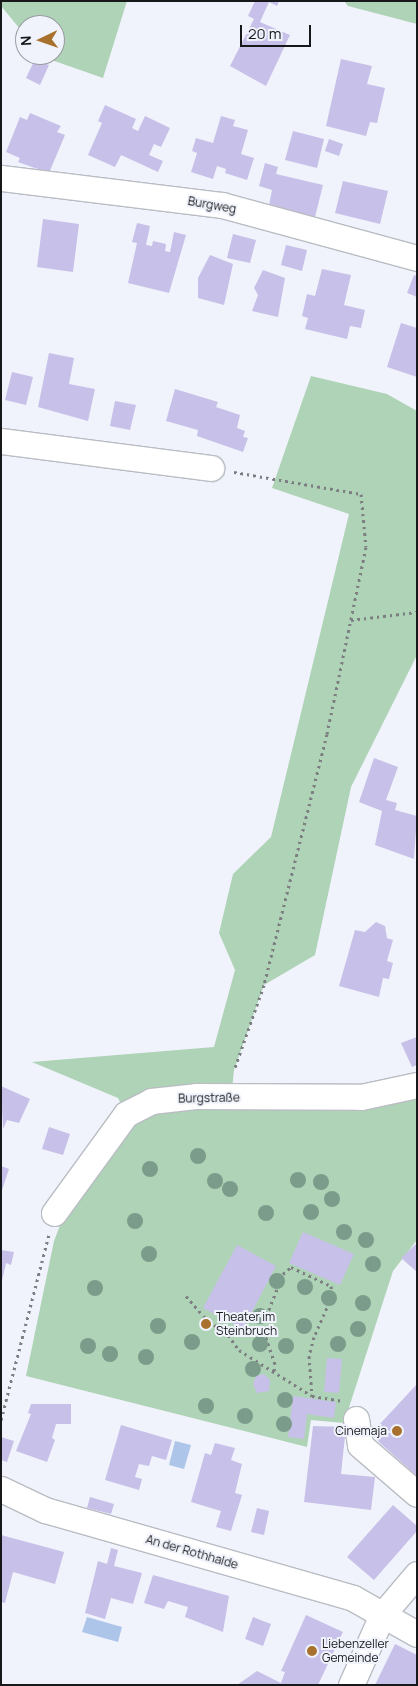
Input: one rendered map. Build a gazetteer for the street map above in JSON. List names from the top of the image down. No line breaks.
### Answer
{"streets":{"street":["Burgweg","Burgstraße","An der Rothhalde"]},"places":["Theater im Steinbruch","Cinemaja","Liebenzeller Gemeinde"],"scale_bar":"20 m","north":"left"}
